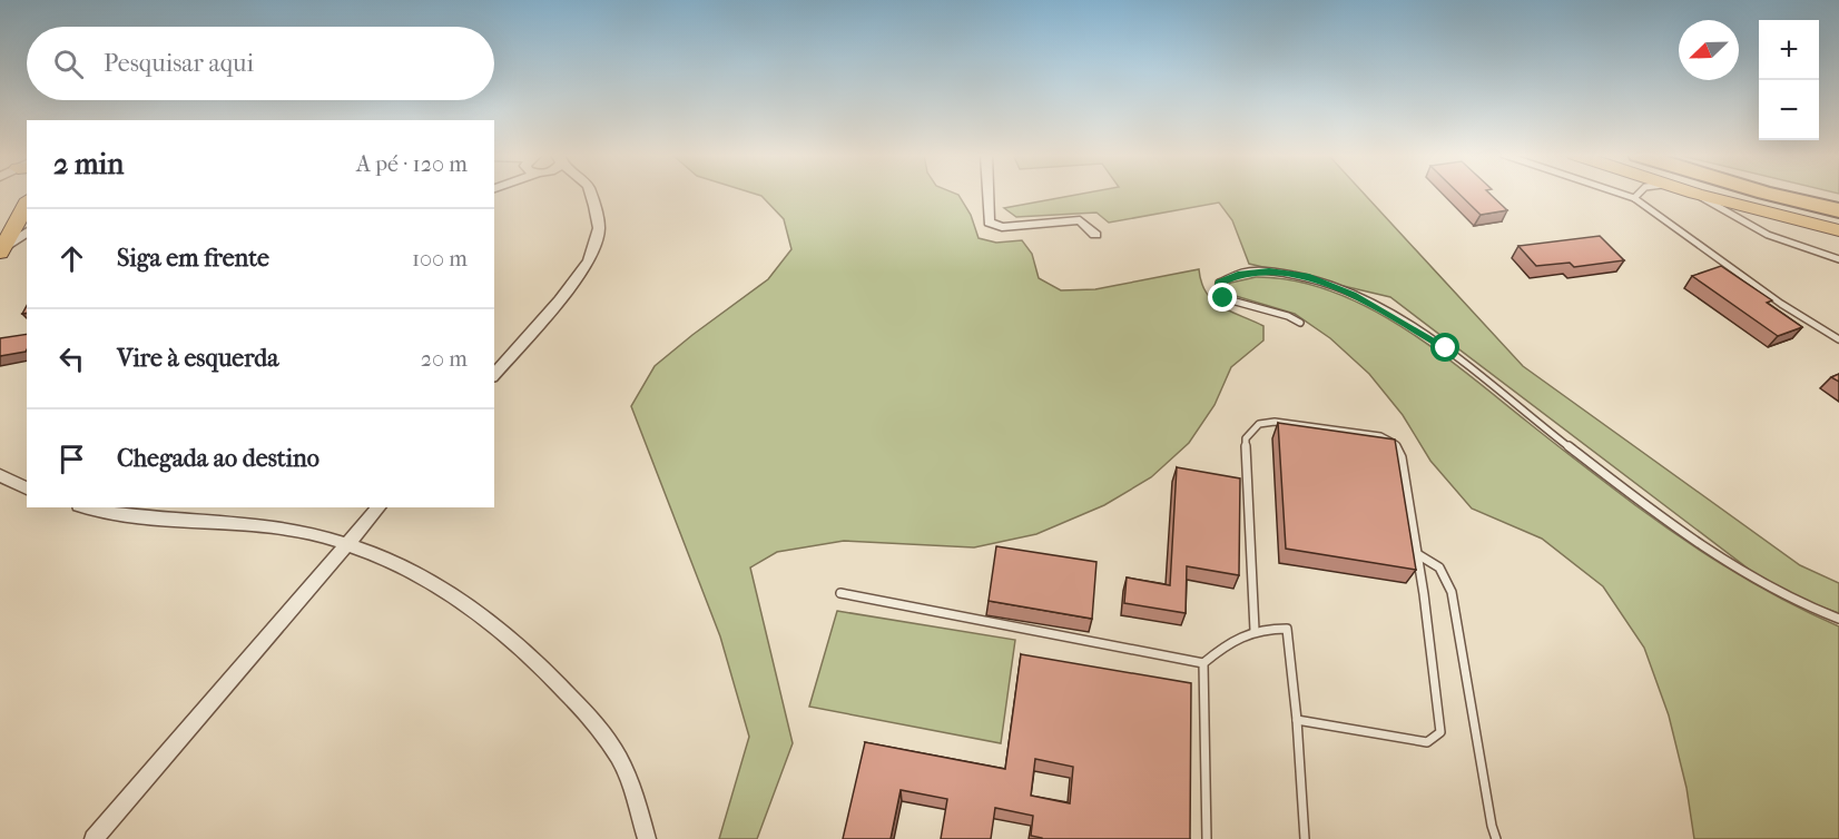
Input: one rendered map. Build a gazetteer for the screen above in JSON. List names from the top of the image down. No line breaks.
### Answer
{"north":"bottom left","page":{"map_buttons":["+","−"],"search":"Pesquisar aqui","heading":["2 min","A pé · 120 m"],"list":[["Siga em frente","100 m"],["Vire à esquerda","20 m"],"Chegada ao destino"]}}
